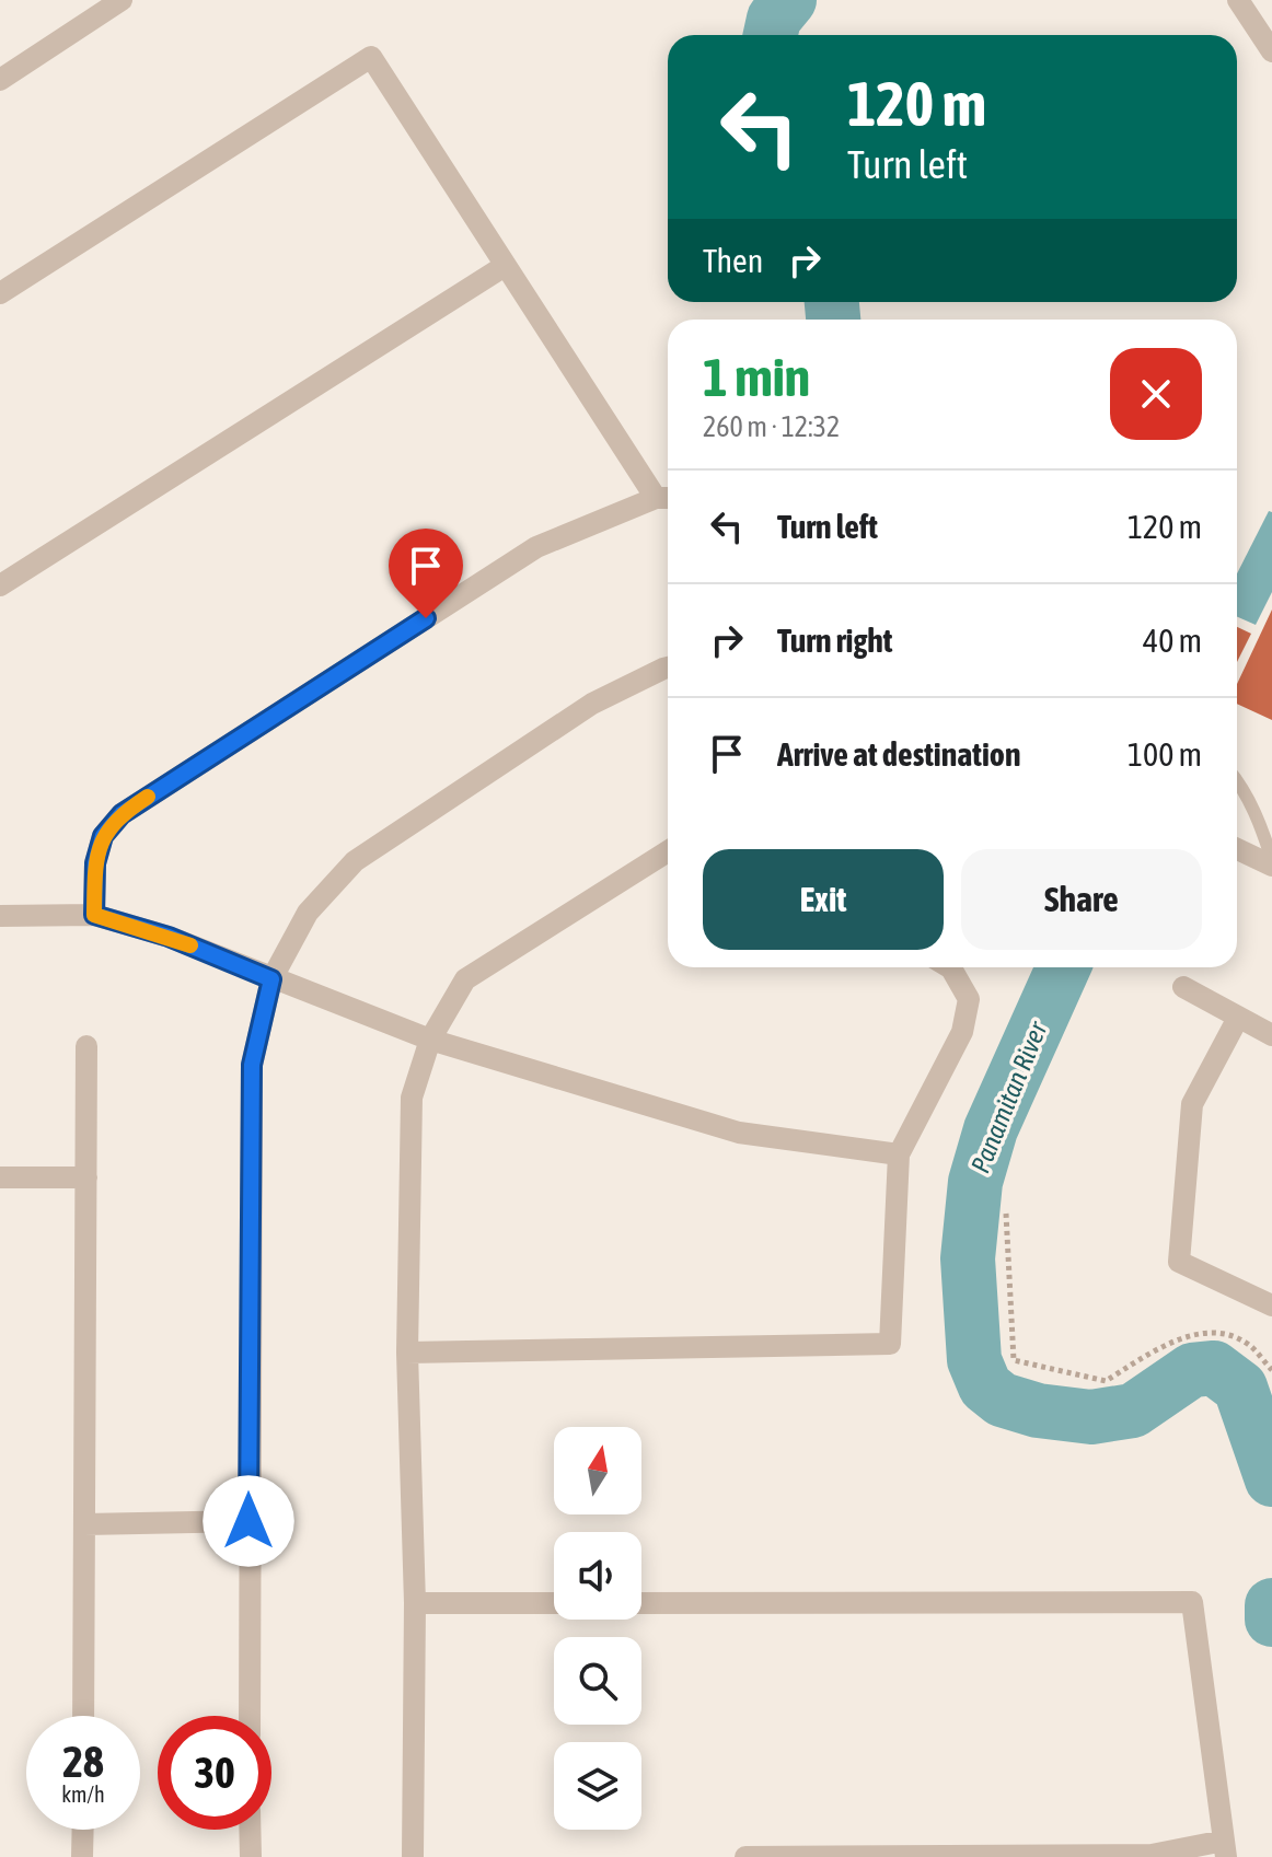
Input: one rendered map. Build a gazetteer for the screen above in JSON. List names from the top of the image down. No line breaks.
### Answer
{"water":["Panamitan River"],"north":"top","page":{"turn":["120 m","Turn left"],"then":"Then","heading":["1 min","260 m · 12:32"],"list":[{"name":"Turn left","value":"120 m"},{"name":"Turn right","value":"40 m"},{"name":"Arrive at destination","value":"100 m"}],"buttons":["Exit","Share"],"speed":"28 km/h","limit":"30"}}
